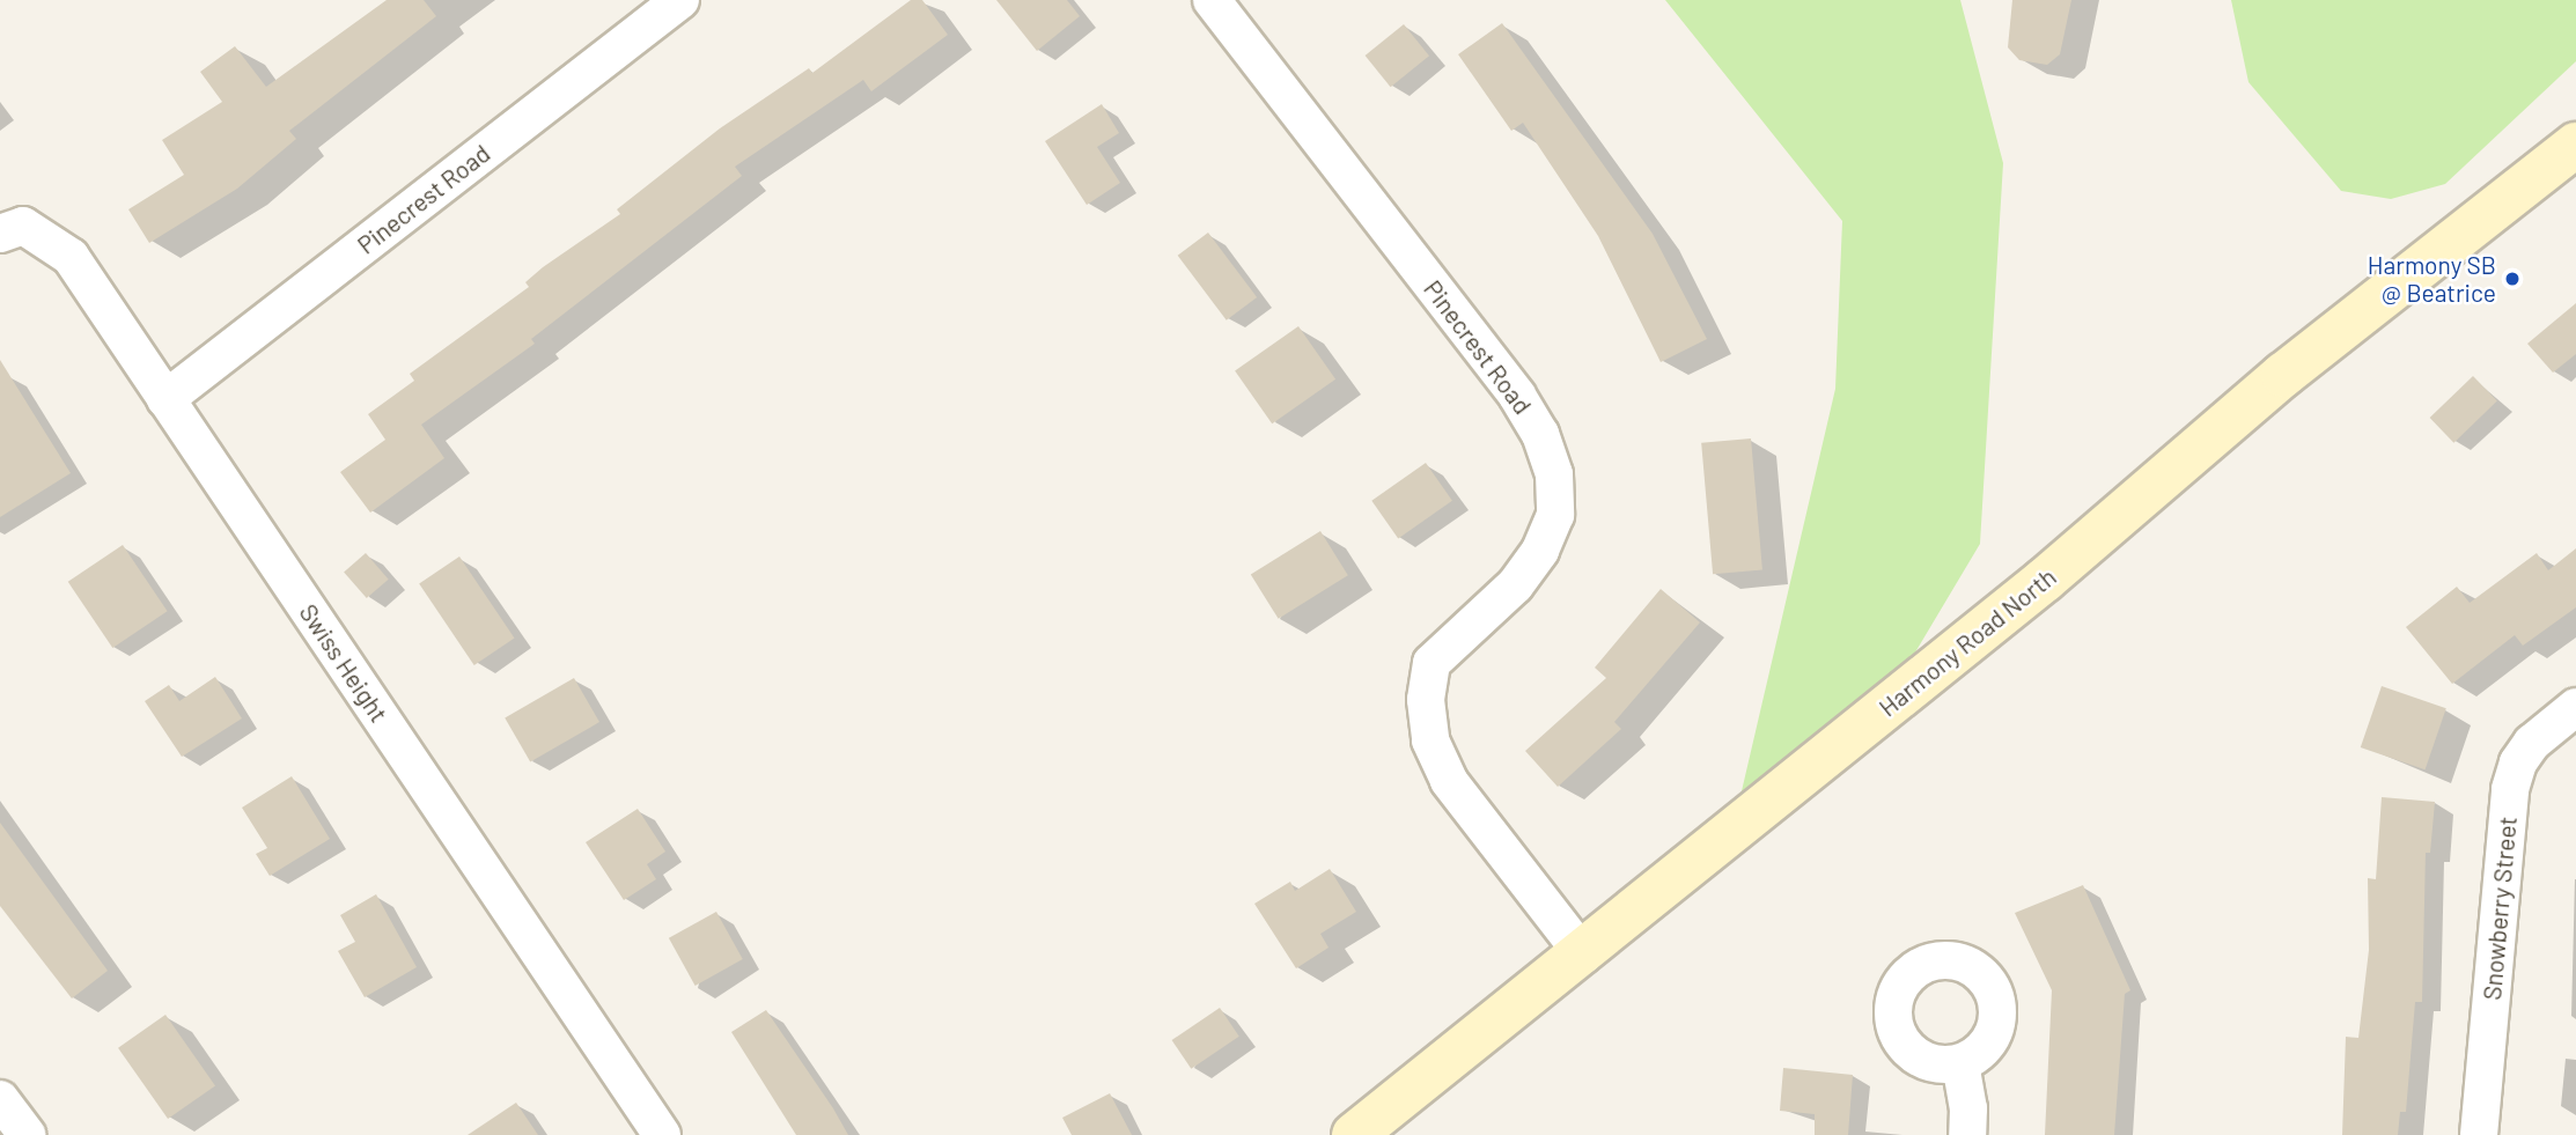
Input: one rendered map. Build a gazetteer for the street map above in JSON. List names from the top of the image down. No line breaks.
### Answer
{"streets":{"main road":["Harmony Road North"],"street":["Pinecrest Road","Swiss Height","Snowberry Street"]},"crossings":[["Pinecrest Road","Harmony Road North"],["Pinecrest Road","Swiss Height"]],"places":["Harmony SB @ Beatrice"]}
